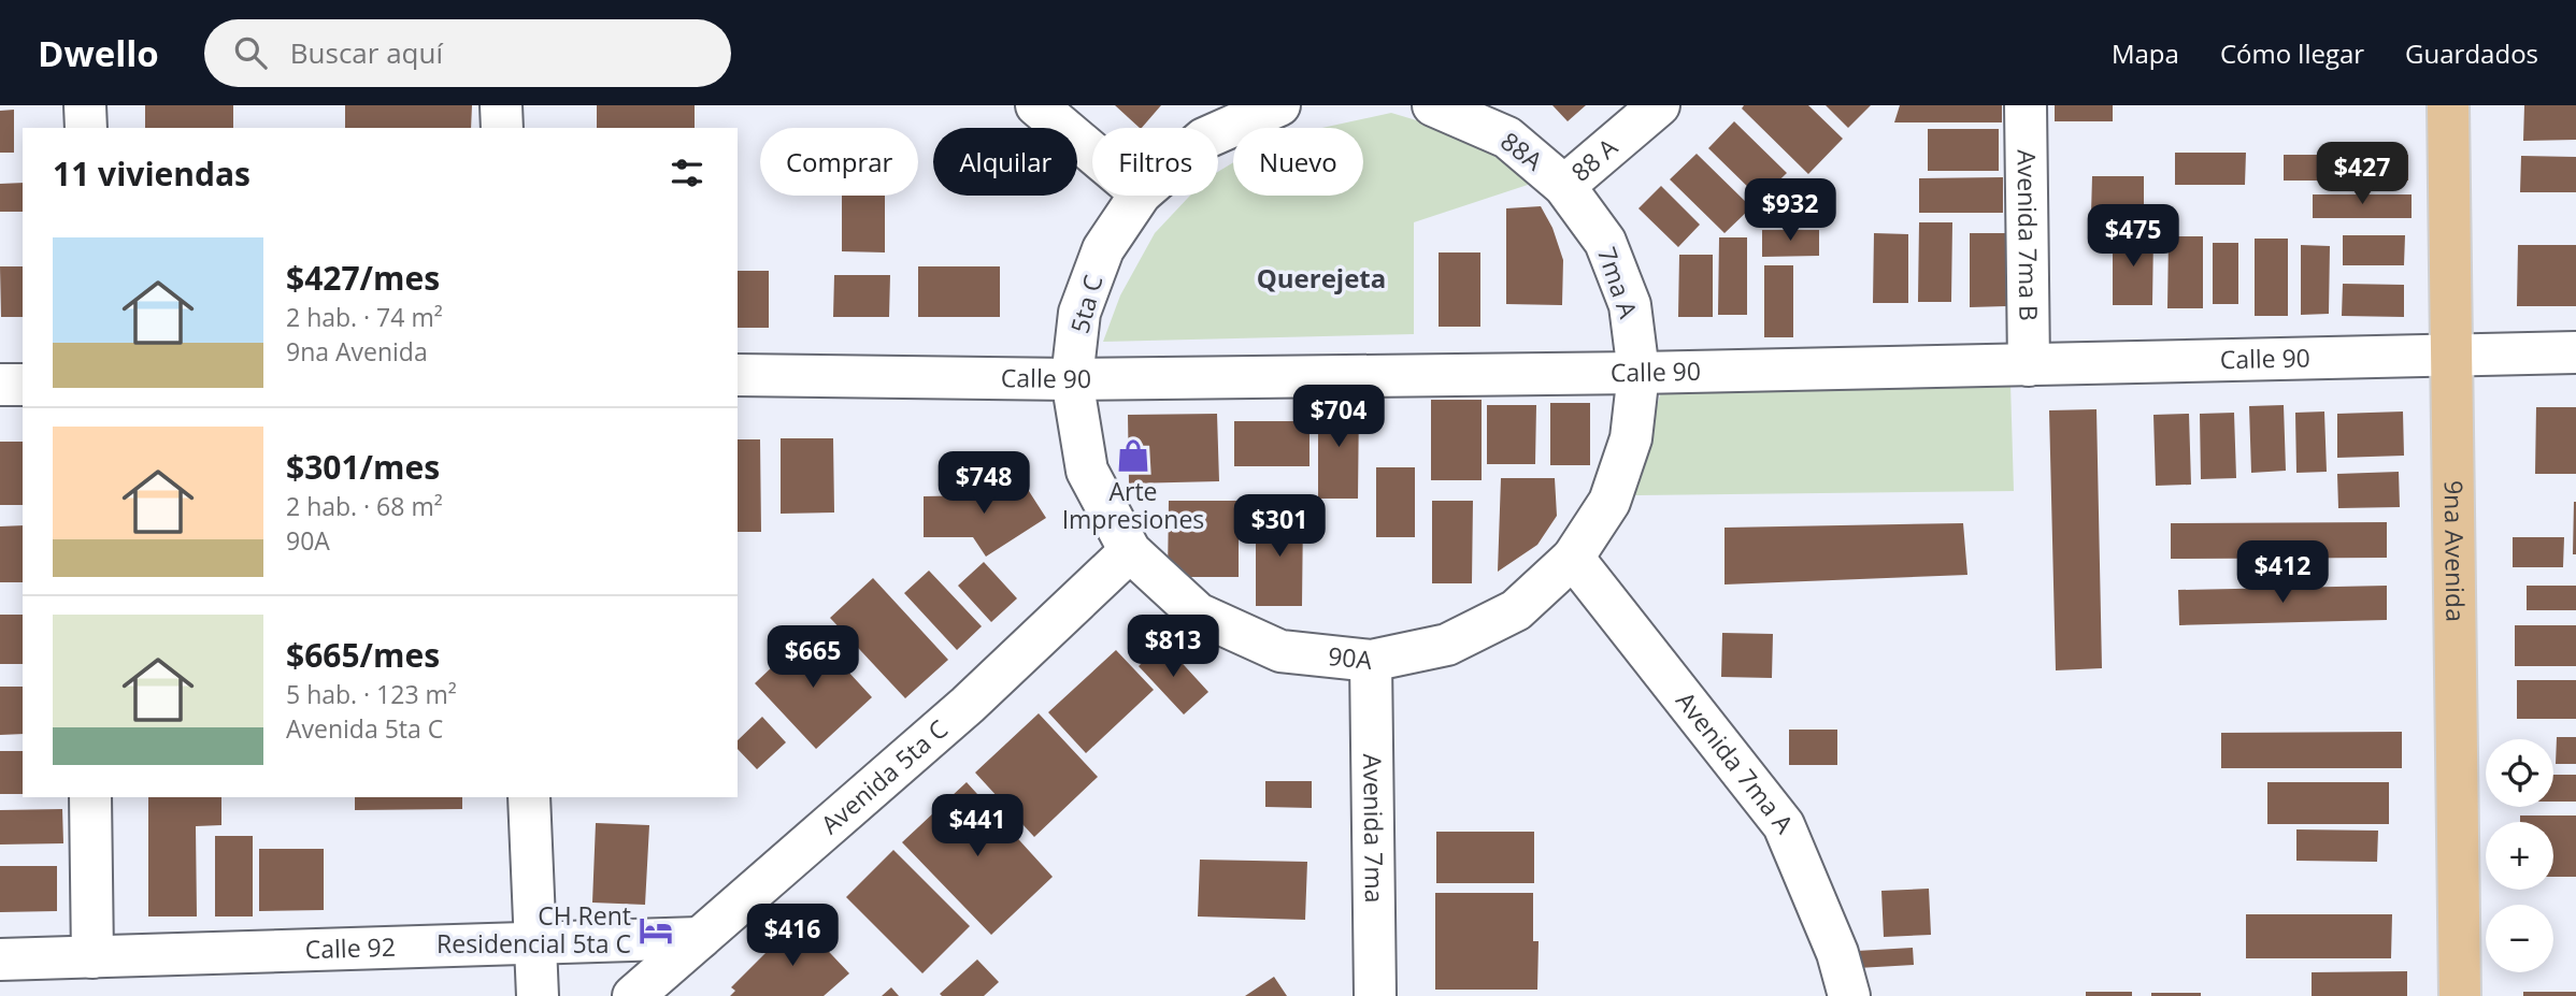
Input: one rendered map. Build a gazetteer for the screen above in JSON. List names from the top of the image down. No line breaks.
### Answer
{"streets":{"main road":["9na Avenida"],"street":["88A","88 A","Avenida 7ma B","7ma A","5ta C","Calle 90","90A","Avenida 7ma A","Avenida 5ta C","Avenida 7ma","Calle 92"]},"crossings":[["88A","88 A"],["88A","7ma A"],["88 A","7ma A"],["Avenida 7ma B","Calle 90"],["7ma A","Calle 90"],["7ma A","90A"],["7ma A","Avenida 7ma A"],["5ta C","Calle 90"],["5ta C","90A"],["5ta C","Avenida 5ta C"],["Calle 90","9na Avenida"],["90A","Avenida 7ma A"],["90A","Avenida 5ta C"],["90A","Avenida 7ma"],["Avenida 5ta C","Calle 92"]],"districts":["Querejeta"],"places":{"shop":["Arte Impresiones"],"hotel":["CH Rent Residencial 5ta C"]},"page":{"header":"Dwello","search":"Buscar aquí","nav":["Mapa","Cómo llegar","Guardados"],"chip":["Comprar","Alquilar","Filtros","Nuevo"],"heading":"11 viviendas","price":["$427","$932","$475","$704","$748","$301","$412","$813","$665","$441","$416"],"list":[{"name":"$427/mes","note":"2 hab. · 74 m² · 9na Avenida"},{"name":"$301/mes","note":"2 hab. · 68 m² · 90A"},{"name":"$665/mes","note":"5 hab. · 123 m² · Avenida 5ta C"}],"map_buttons":["+","−"]}}
